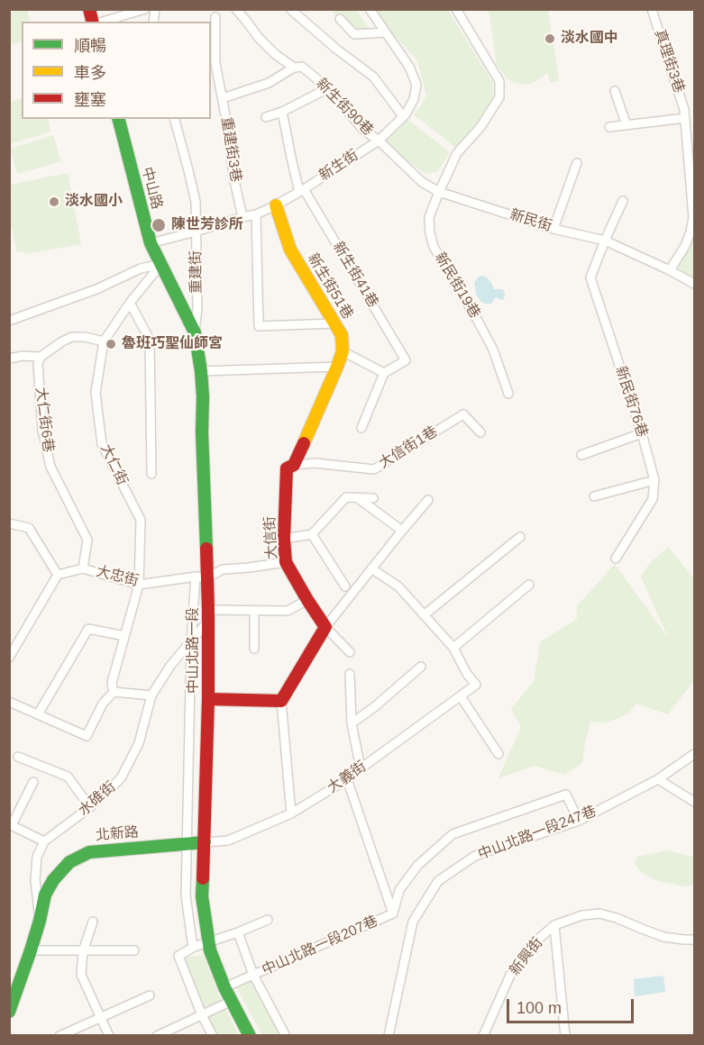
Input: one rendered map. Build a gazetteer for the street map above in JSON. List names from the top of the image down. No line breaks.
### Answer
{"streets":{"main road":["中山路","新生街51巷","大信街","中山北路一段","北新路"],"street":["真理街3巷","新生街90巷","重建街3巷","新生街","新民街","重建街","新生街41巷","新民街19巷","新民街76巷","大仁街6巷","大信街1巷","大仁街","大忠街","大義街","水碓街","中山北路一段247巷","中山北路一段207巷","新興街"]},"crossings":[["真理街3巷","新民街"],["新生街90巷","新生街"],["新生街90巷","新民街"],["重建街3巷","新生街"],["新生街","中山路"],["新生街","新民街"],["新生街","重建街"],["新生街","新生街41巷"],["新生街","新生街51巷"],["中山路","大仁街"],["中山路","中山北路一段"],["新民街","新民街19巷"],["新民街","新民街76巷"],["重建街","中山北路一段"],["大仁街6巷","大忠街"],["大信街1巷","大信街"],["大仁街","大忠街"],["大仁街","中山北路一段"],["大信街","大忠街"],["大忠街","中山北路一段"],["中山北路一段","大義街"],["中山北路一段","水碓街"],["中山北路一段","北新路"],["中山北路一段","中山北路一段207巷"],["大義街","北新路"],["中山北路一段247巷","中山北路一段207巷"]],"places":["淡水國中","淡水國小","陳世芳診所","魯班巧聖仙師宮"],"legend":["順暢","車多","壅塞"],"scale_bar":"100 m"}
